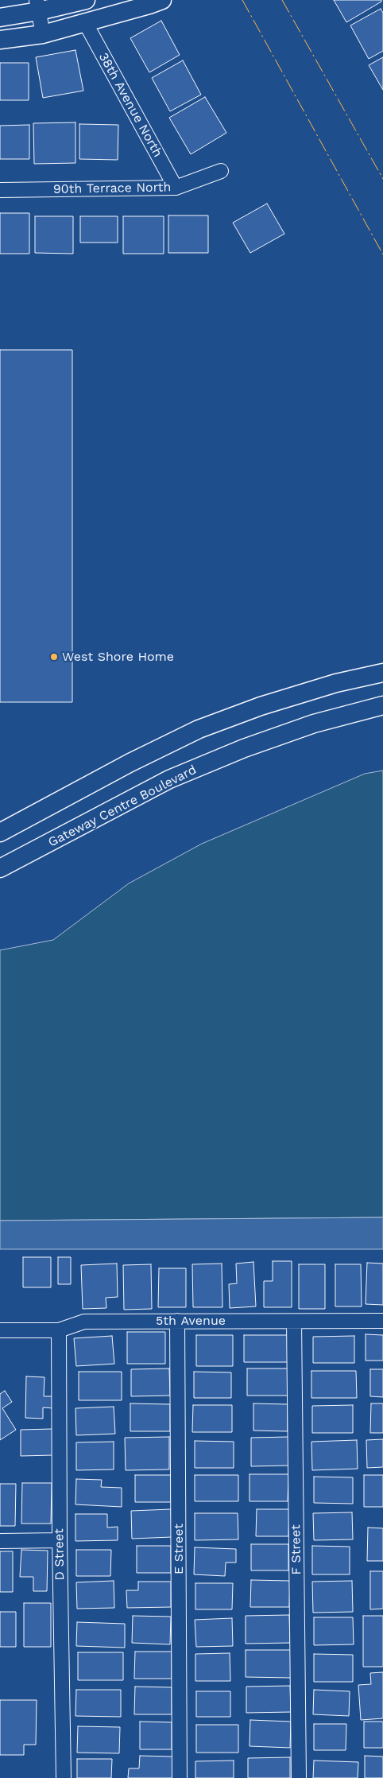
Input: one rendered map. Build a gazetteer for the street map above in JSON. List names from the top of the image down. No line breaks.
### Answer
{"streets":{"street":["38th Avenue North","90th Terrace North","Gateway Centre Boulevard","5th Avenue","E Street","F Street","D Street"]},"crossings":[["38th Avenue North","90th Terrace North"],["5th Avenue","E Street"],["5th Avenue","F Street"],["5th Avenue","D Street"]],"places":["West Shore Home"]}
